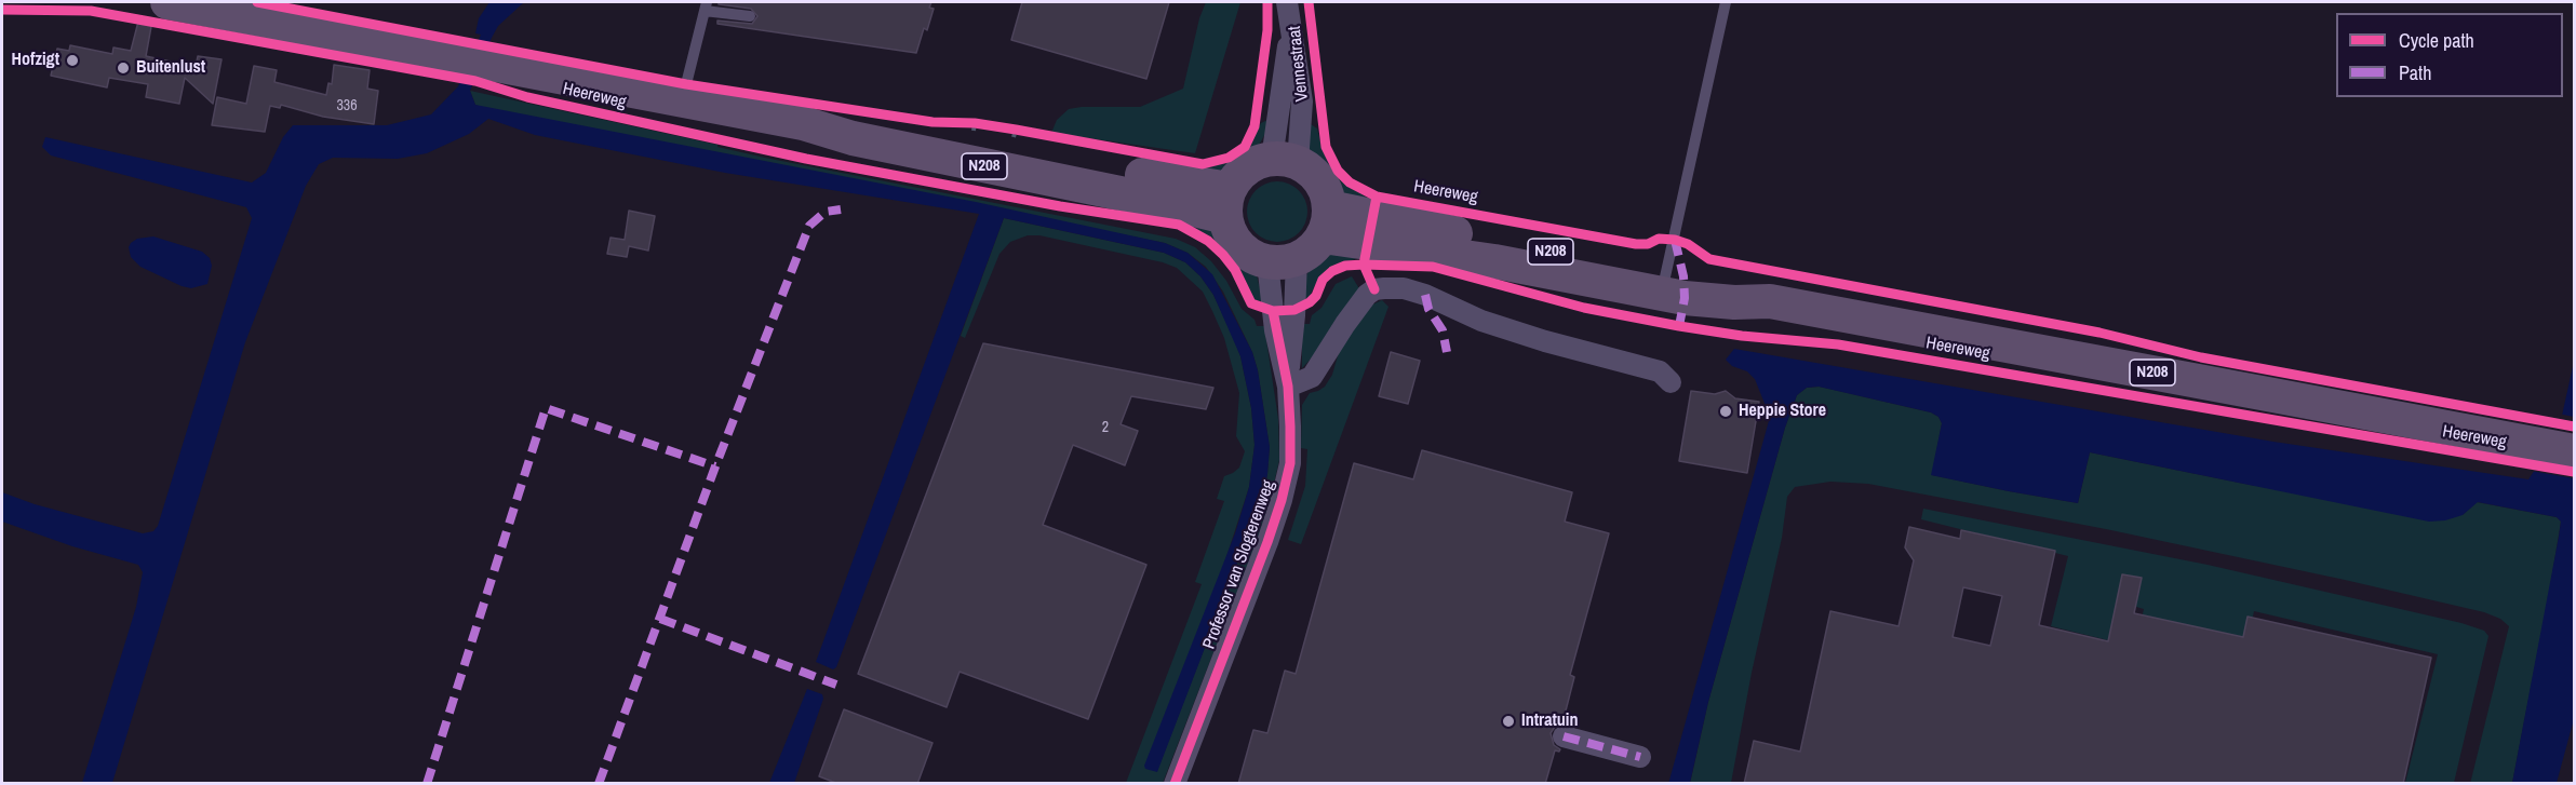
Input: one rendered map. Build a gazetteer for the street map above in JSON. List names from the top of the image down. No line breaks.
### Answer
{"streets":{"main road":["Heereweg","N208"],"street":["Vennestraat","Professor van Slogterenweg"]},"crossings":[["Vennestraat","Heereweg"],["Vennestraat","Professor van Slogterenweg"],["Heereweg","Professor van Slogterenweg"]],"places":["Hofzigt","Buitenlust","Heppie Store","Intratuin"],"house_numbers":["336","2"],"legend":["Cycle path","Path"]}
